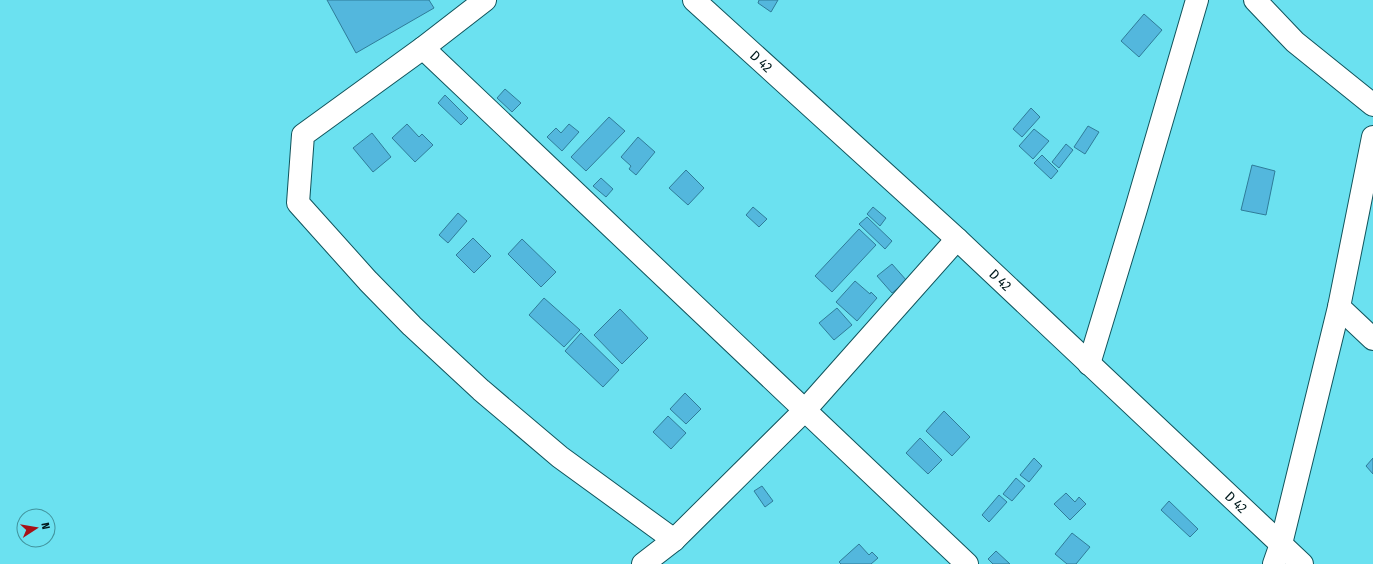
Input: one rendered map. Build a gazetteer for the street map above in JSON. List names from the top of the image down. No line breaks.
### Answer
{"streets":{"street":["D 42"]},"north":"right"}
